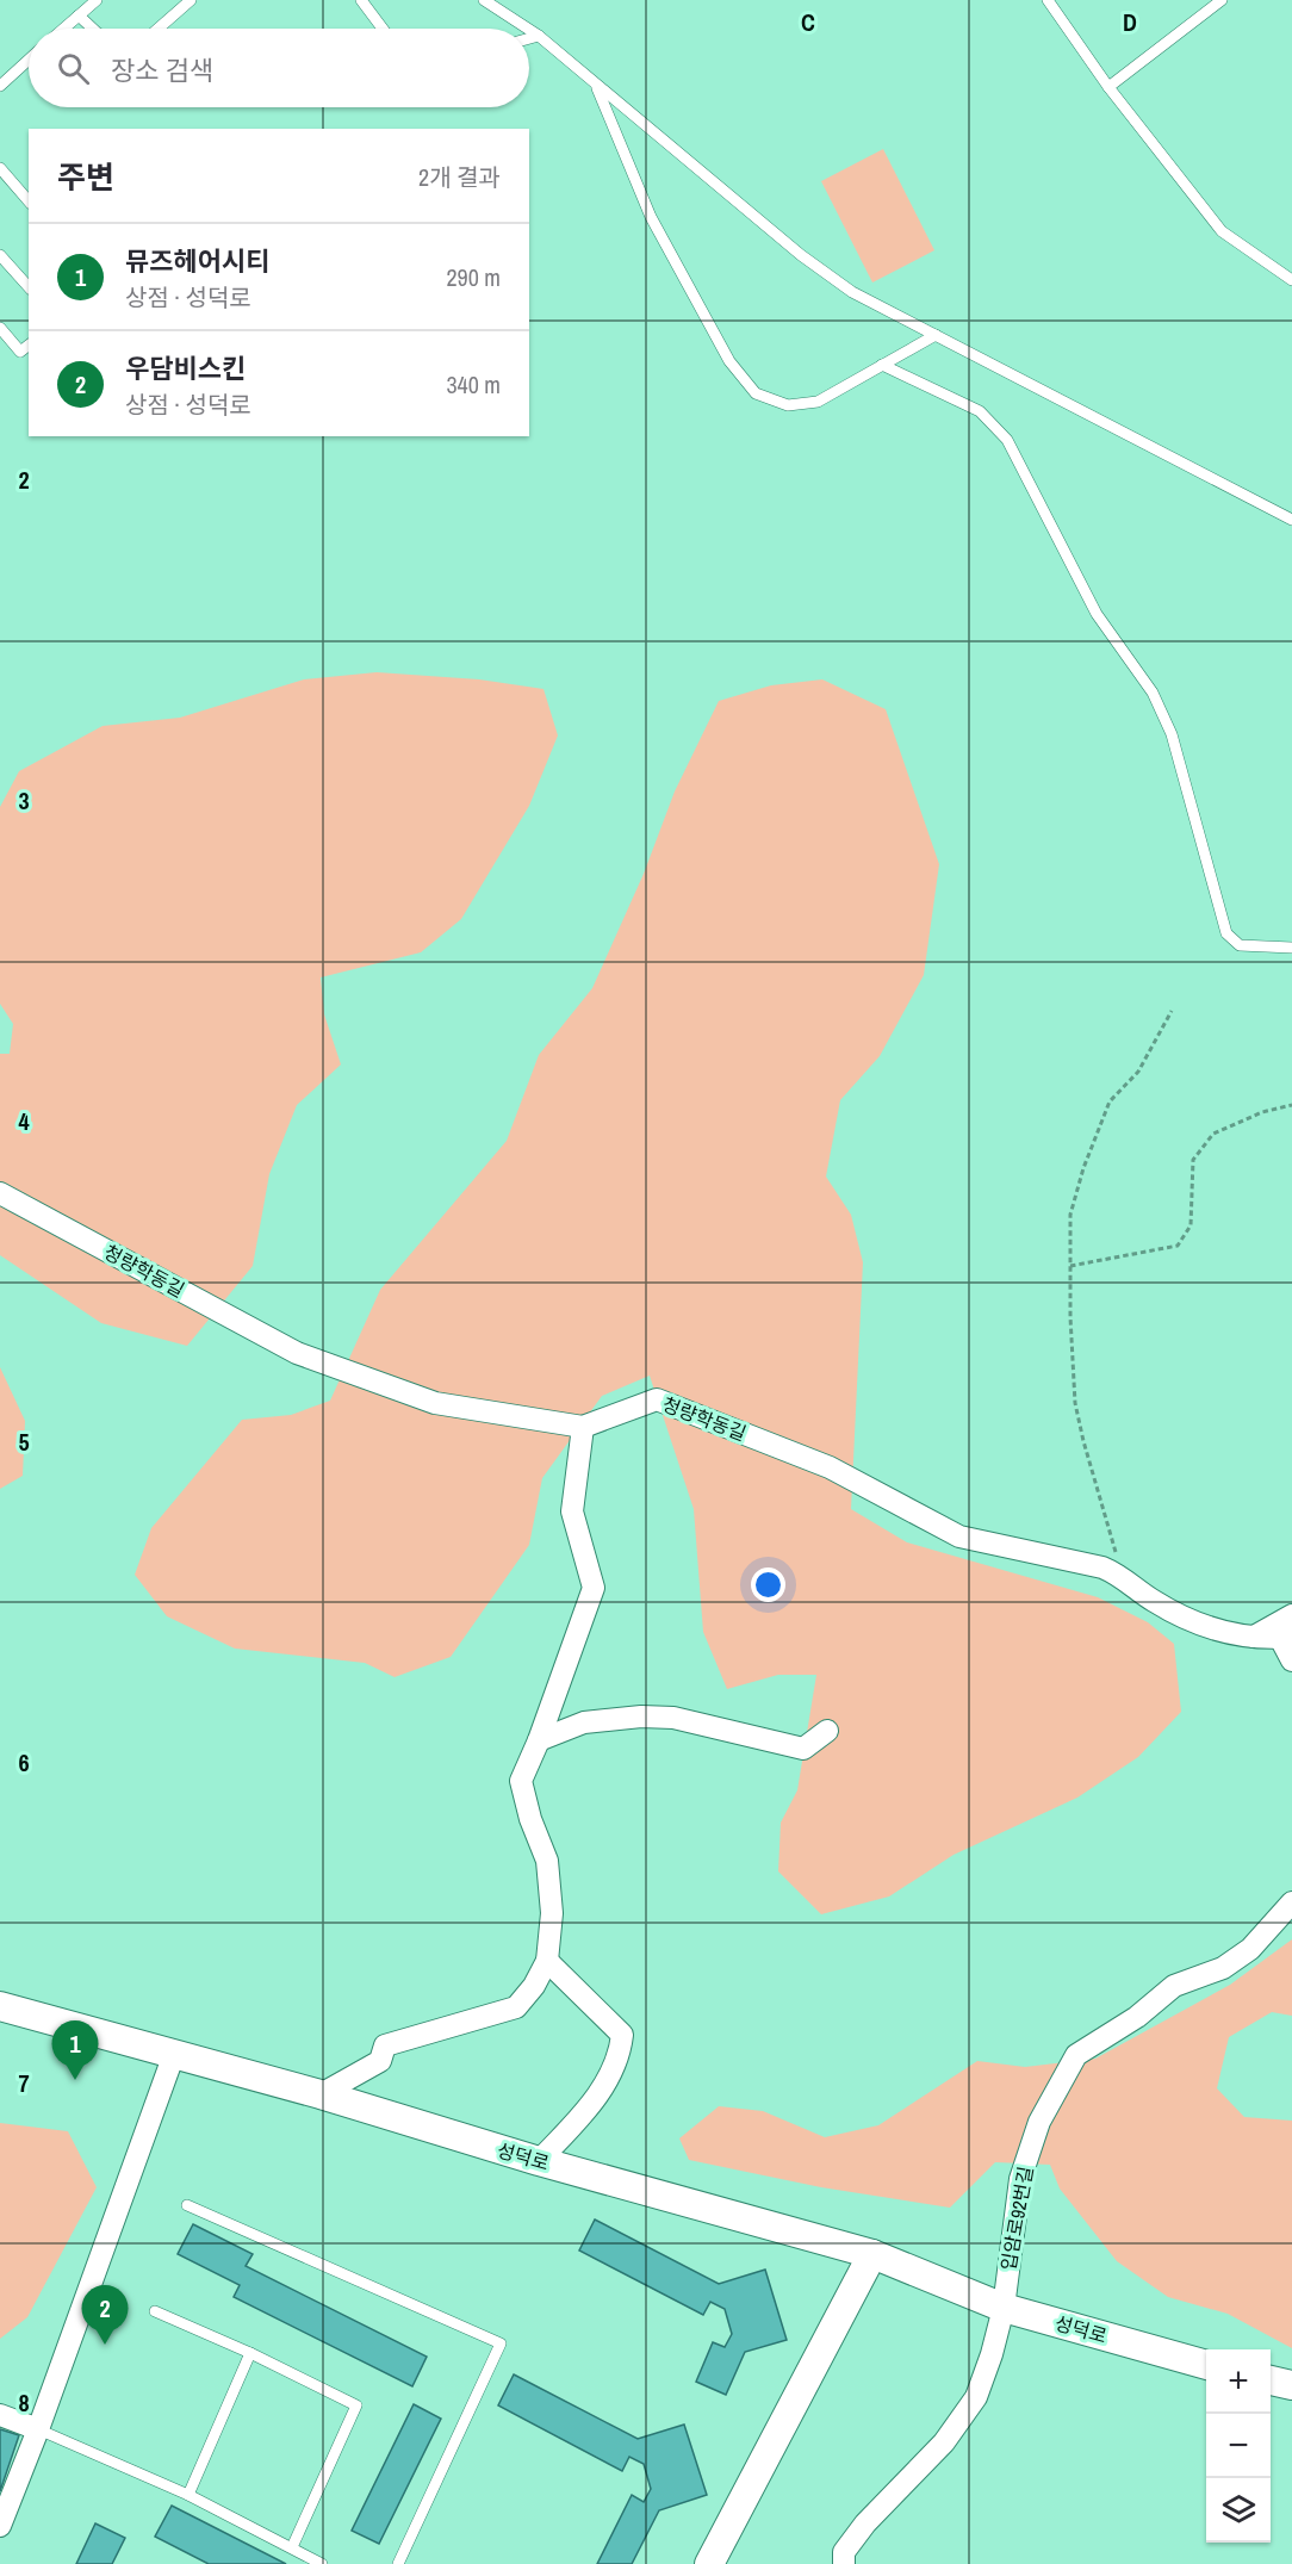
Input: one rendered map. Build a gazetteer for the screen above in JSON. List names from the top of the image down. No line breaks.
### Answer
{"streets":{"street":["청량학동길","성덕로","입암로92번길"]},"crossings":[["성덕로","입암로92번길"]],"page":{"search":"장소 검색","heading":["주변","2개 결과"],"list":[{"mark":"1","name":"뮤즈헤어시티","note":"상점 · 성덕로","value":"290 m"},{"mark":"2","name":"우담비스킨","note":"상점 · 성덕로","value":"340 m"}],"pins":["1","2"],"map_buttons":["+","−"]},"grid":{"columns":["C","D"],"rows":["2","3","4","5","6","7","8"]}}
